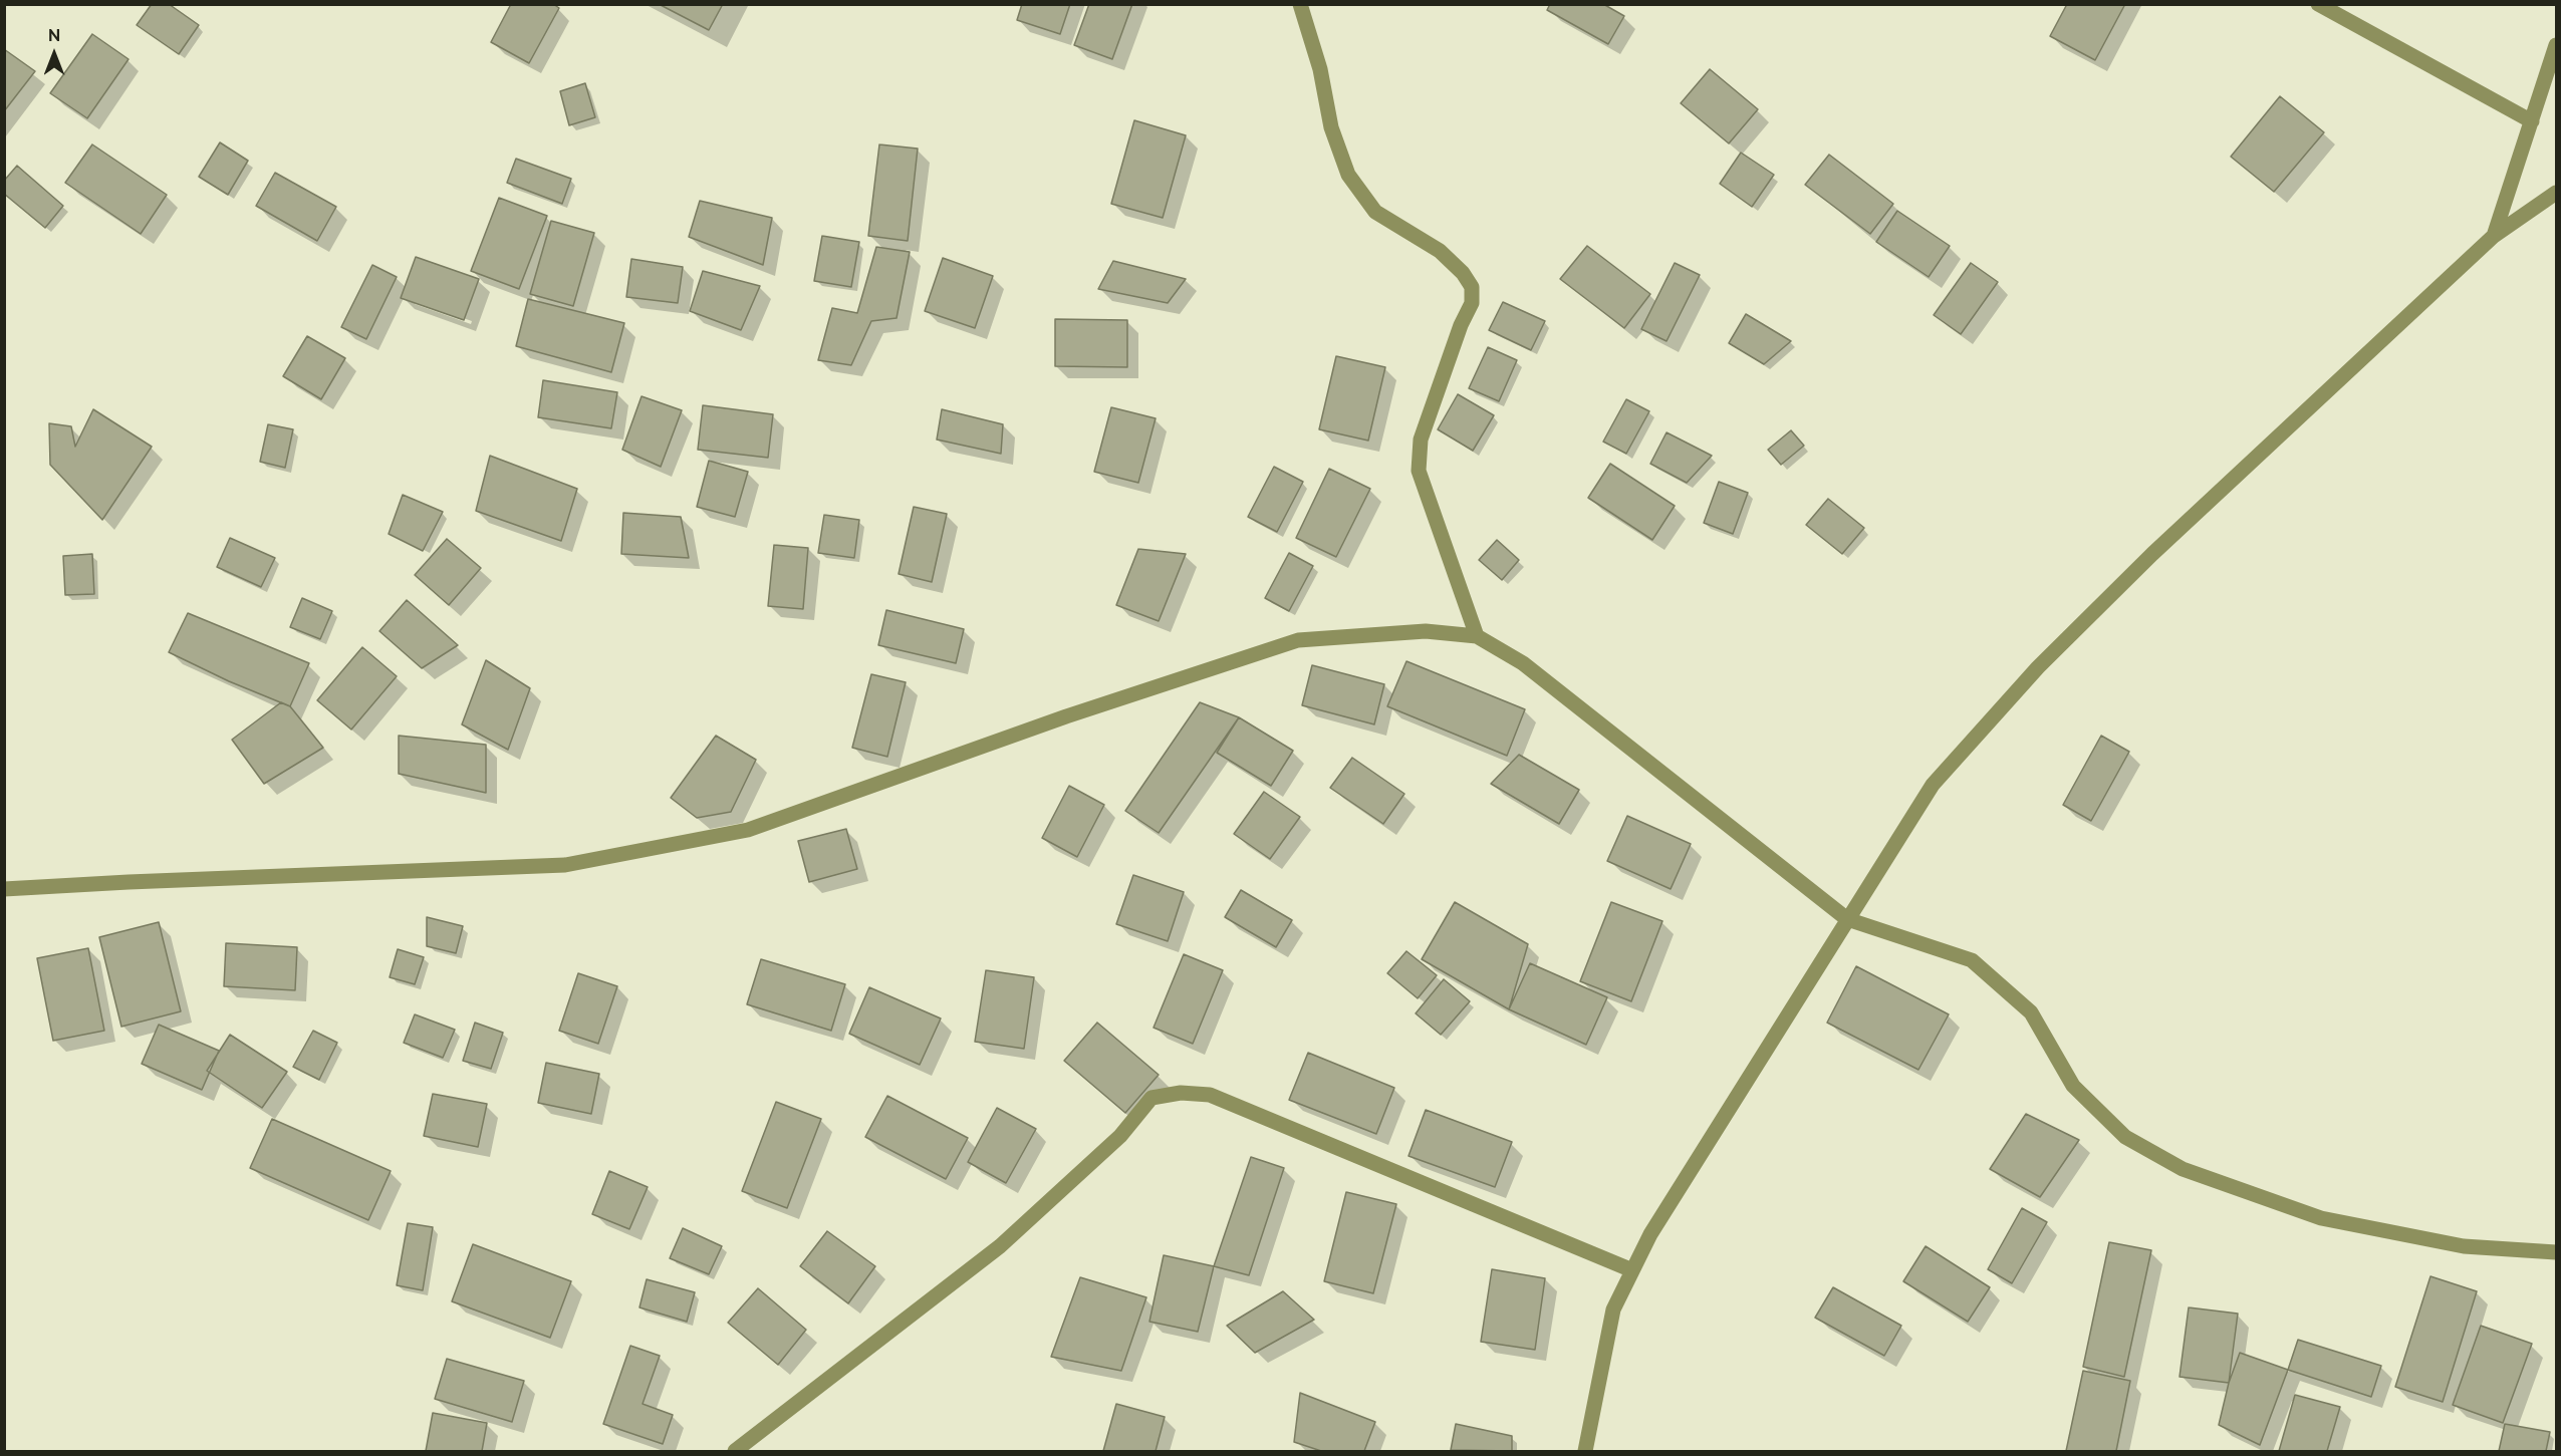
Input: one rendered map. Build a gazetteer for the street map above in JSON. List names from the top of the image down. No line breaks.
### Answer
{"north":"top"}
